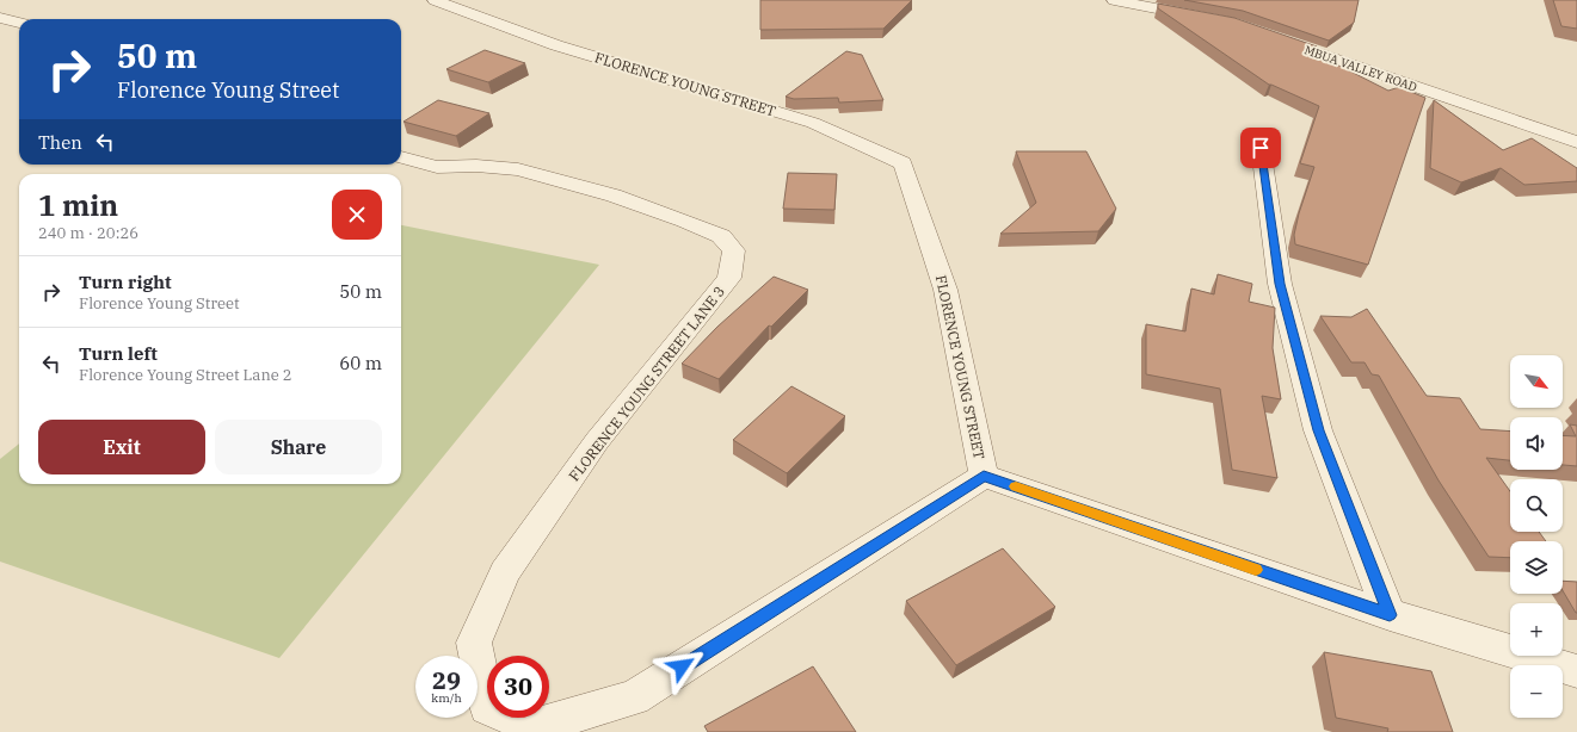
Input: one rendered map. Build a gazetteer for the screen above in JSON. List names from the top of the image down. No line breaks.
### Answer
{"streets":{"street":["MBUA VALLEY ROAD","FLORENCE YOUNG STREET","FLORENCE YOUNG STREET LANE 3"]},"crossings":[["FLORENCE YOUNG STREET","FLORENCE YOUNG STREET LANE 3"]],"north":"bottom right","page":{"turn":["50 m","Florence Young Street"],"then":"Then","heading":["1 min","240 m · 20:26"],"list":[{"name":"Turn right","note":"Florence Young Street","value":"50 m"},{"name":"Turn left","note":"Florence Young Street Lane 2","value":"60 m"}],"map_buttons":["+","−"],"buttons":["Exit","Share"],"speed":"29 km/h","limit":"30"}}
